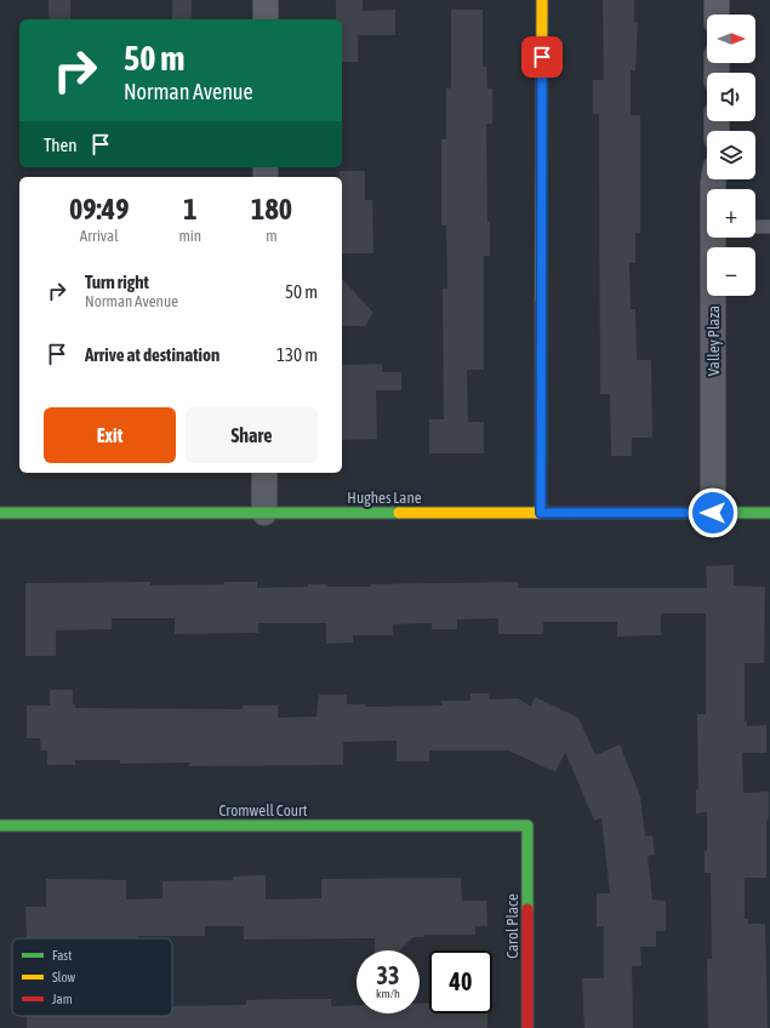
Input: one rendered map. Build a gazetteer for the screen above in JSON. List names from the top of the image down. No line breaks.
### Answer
{"streets":{"street":["Valley Plaza","Hughes Lane","Cromwell Court","Carol Place"]},"crossings":[["Valley Plaza","Hughes Lane"],["Cromwell Court","Carol Place"]],"legend":["Fast","Slow","Jam"],"north":"right","page":{"map_buttons":["+","−"],"turn":["50 m","Norman Avenue"],"then":"Then","eta":["09:49","Arrival","1","min","180","m"],"list":[{"name":"Turn right","note":"Norman Avenue","value":"50 m"},{"name":"Arrive at destination","value":"130 m"}],"buttons":["Exit","Share"],"speed":"33 km/h","limit":"40"}}
